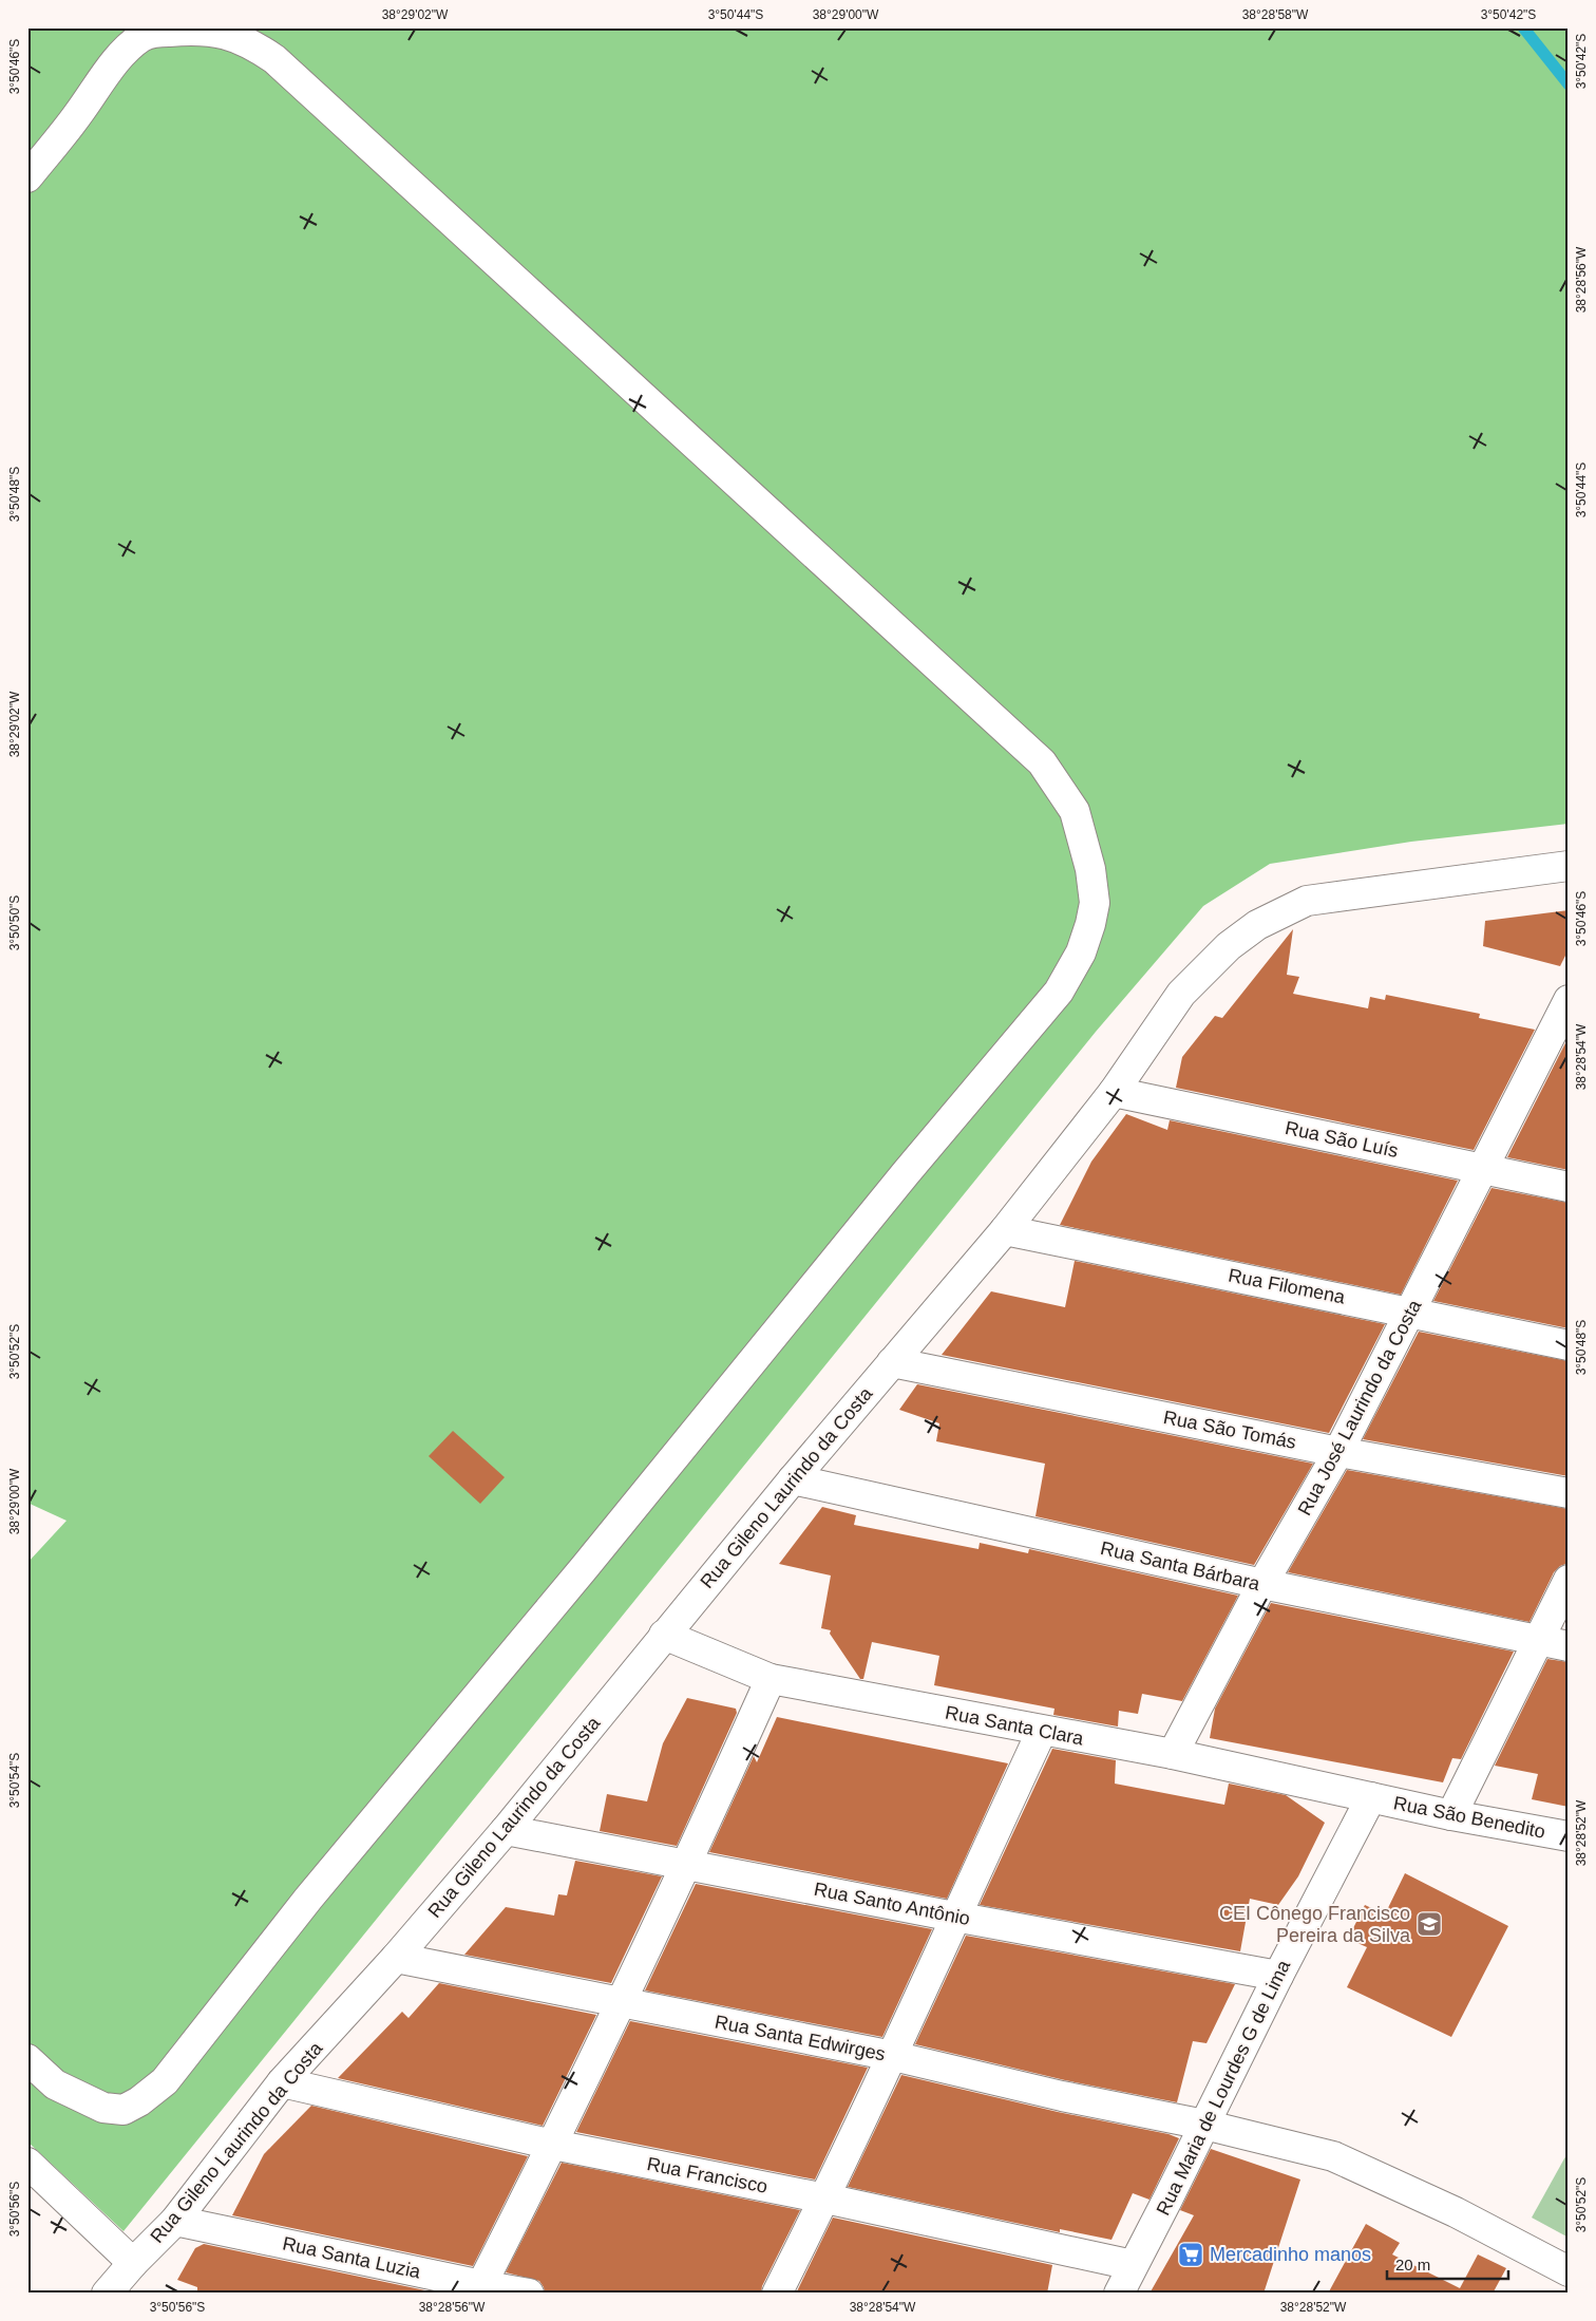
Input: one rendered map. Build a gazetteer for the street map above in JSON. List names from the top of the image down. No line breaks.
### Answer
{"streets":{"street":["Rua São Luís","Rua Filomena","Rua José Laurindo da Costa","Rua São Tomás","Rua Gileno Laurindo da Costa","Rua Santa Bárbara","Rua Santa Clara","Rua São Benedito","Rua Santo Antônio","Rua Santa Edwirges","Rua Maria de Lourdes G de Lima","Rua Francisco","Rua Santa Luzia"]},"crossings":[["Rua São Luís","Rua José Laurindo da Costa"],["Rua São Luís","Rua Gileno Laurindo da Costa"],["Rua Filomena","Rua José Laurindo da Costa"],["Rua Filomena","Rua Gileno Laurindo da Costa"],["Rua José Laurindo da Costa","Rua São Tomás"],["Rua José Laurindo da Costa","Rua Santa Bárbara"],["Rua José Laurindo da Costa","Rua Santa Clara"],["Rua São Tomás","Rua Gileno Laurindo da Costa"],["Rua Gileno Laurindo da Costa","Rua Santa Bárbara"],["Rua Gileno Laurindo da Costa","Rua Santa Clara"],["Rua Gileno Laurindo da Costa","Rua Santo Antônio"],["Rua Gileno Laurindo da Costa","Rua Santa Edwirges"],["Rua Gileno Laurindo da Costa","Rua Francisco"],["Rua Gileno Laurindo da Costa","Rua Santa Luzia"],["Rua Santa Clara","Rua São Benedito"],["Rua Santa Clara","Rua Maria de Lourdes G de Lima"],["Rua São Benedito","Rua Maria de Lourdes G de Lima"],["Rua Santo Antônio","Rua Maria de Lourdes G de Lima"],["Rua Santa Edwirges","Rua Maria de Lourdes G de Lima"],["Rua Maria de Lourdes G de Lima","Rua Francisco"]],"places":{"school or university":["CEI Cônego Francisco Pereira da Silva"],"supermarket":["Mercadinho manos"]},"scale_bar":"20 m","coordinates":["38°29'02\"W","3°50'44\"S","38°29'00\"W","38°28'58\"W","3°50'42\"S","3°50'46\"S","38°28'56\"W","3°50'48\"S","3°50'50\"S","38°28'54\"W","3°50'52\"S","3°50'54\"S","38°28'52\"W","3°50'56\"S"]}
